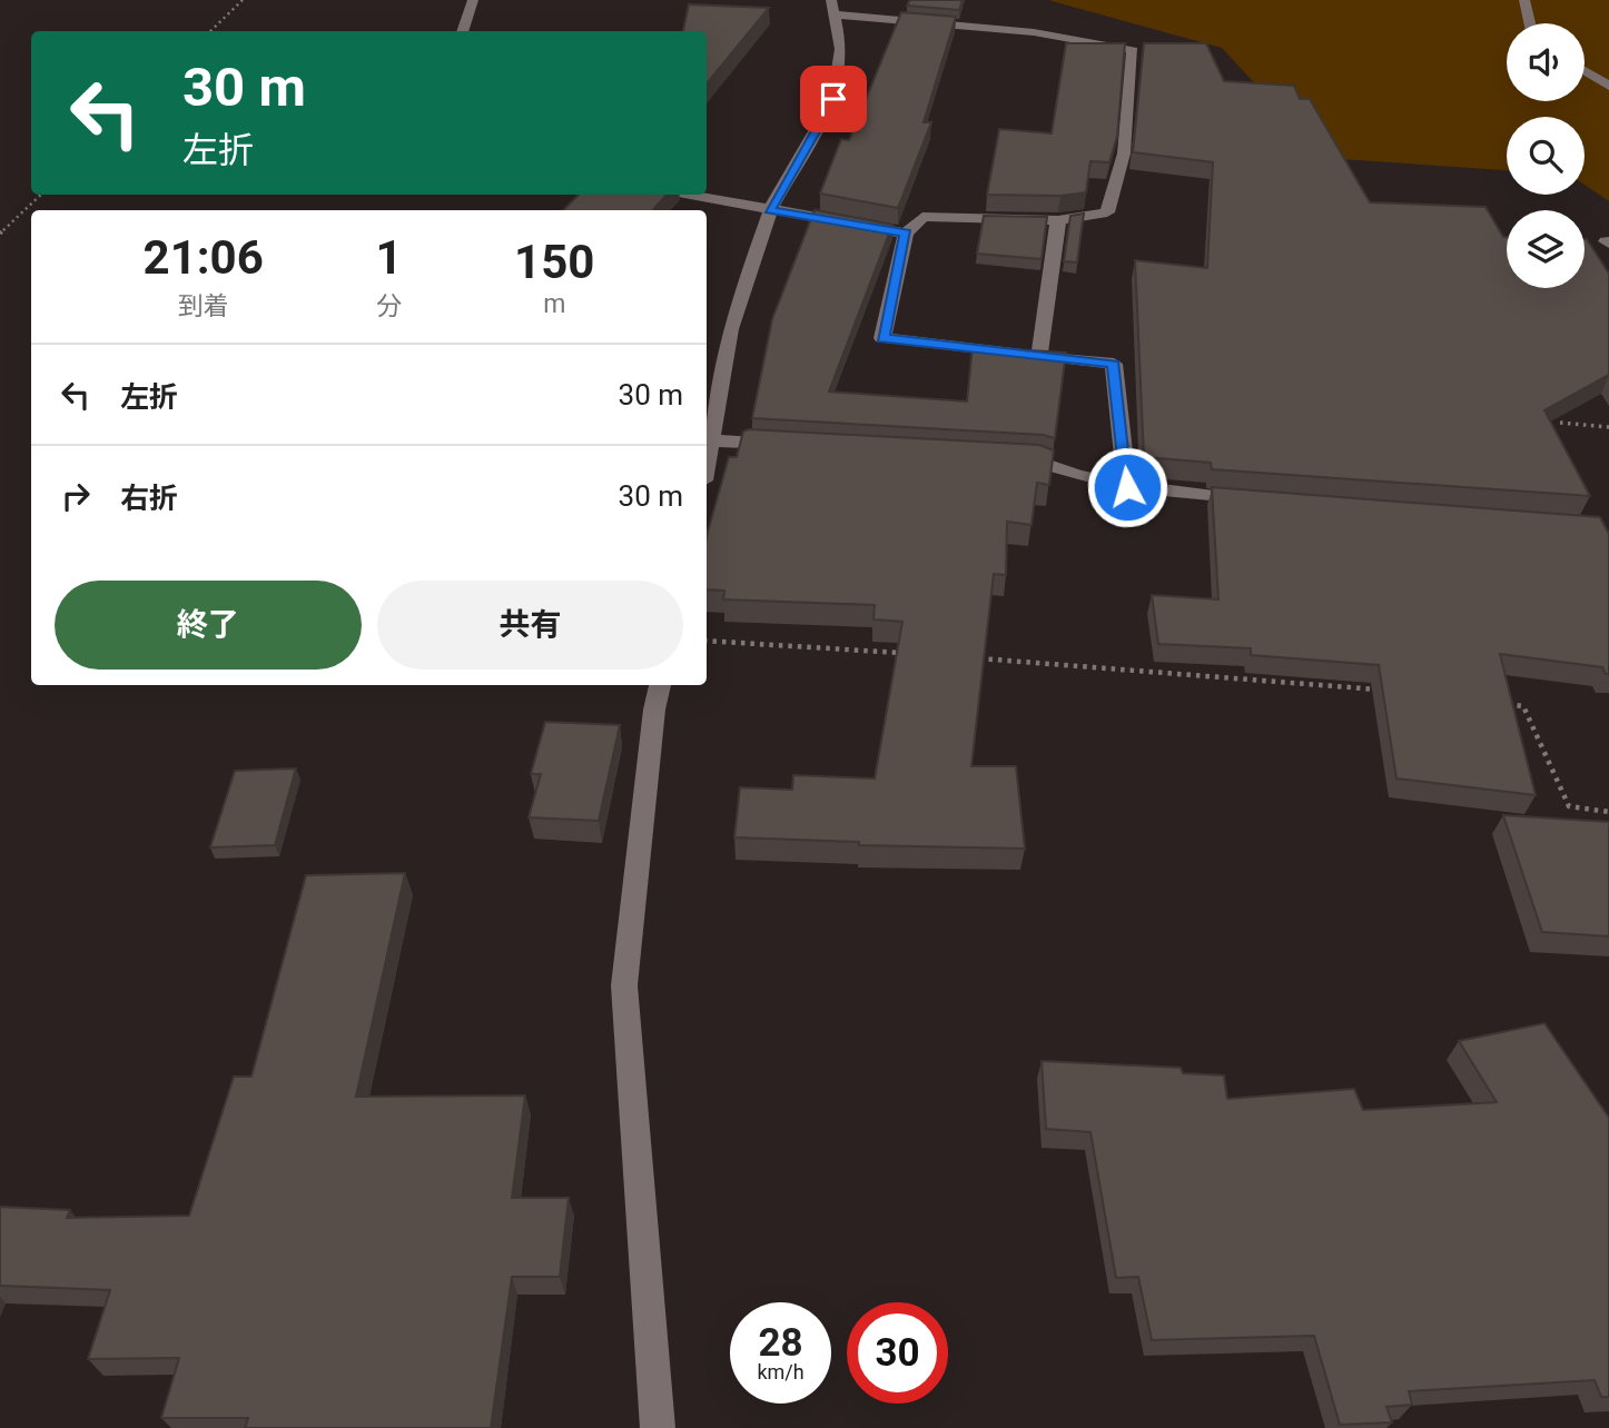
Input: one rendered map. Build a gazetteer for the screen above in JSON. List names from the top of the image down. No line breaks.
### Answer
{"page":{"turn":["30 m","左折"],"eta":["21:06","到着","1","分","150","m"],"list":[{"name":"左折","value":"30 m"},{"name":"右折","value":"30 m"}],"buttons":["終了","共有"],"speed":"28 km/h","limit":"30"}}
